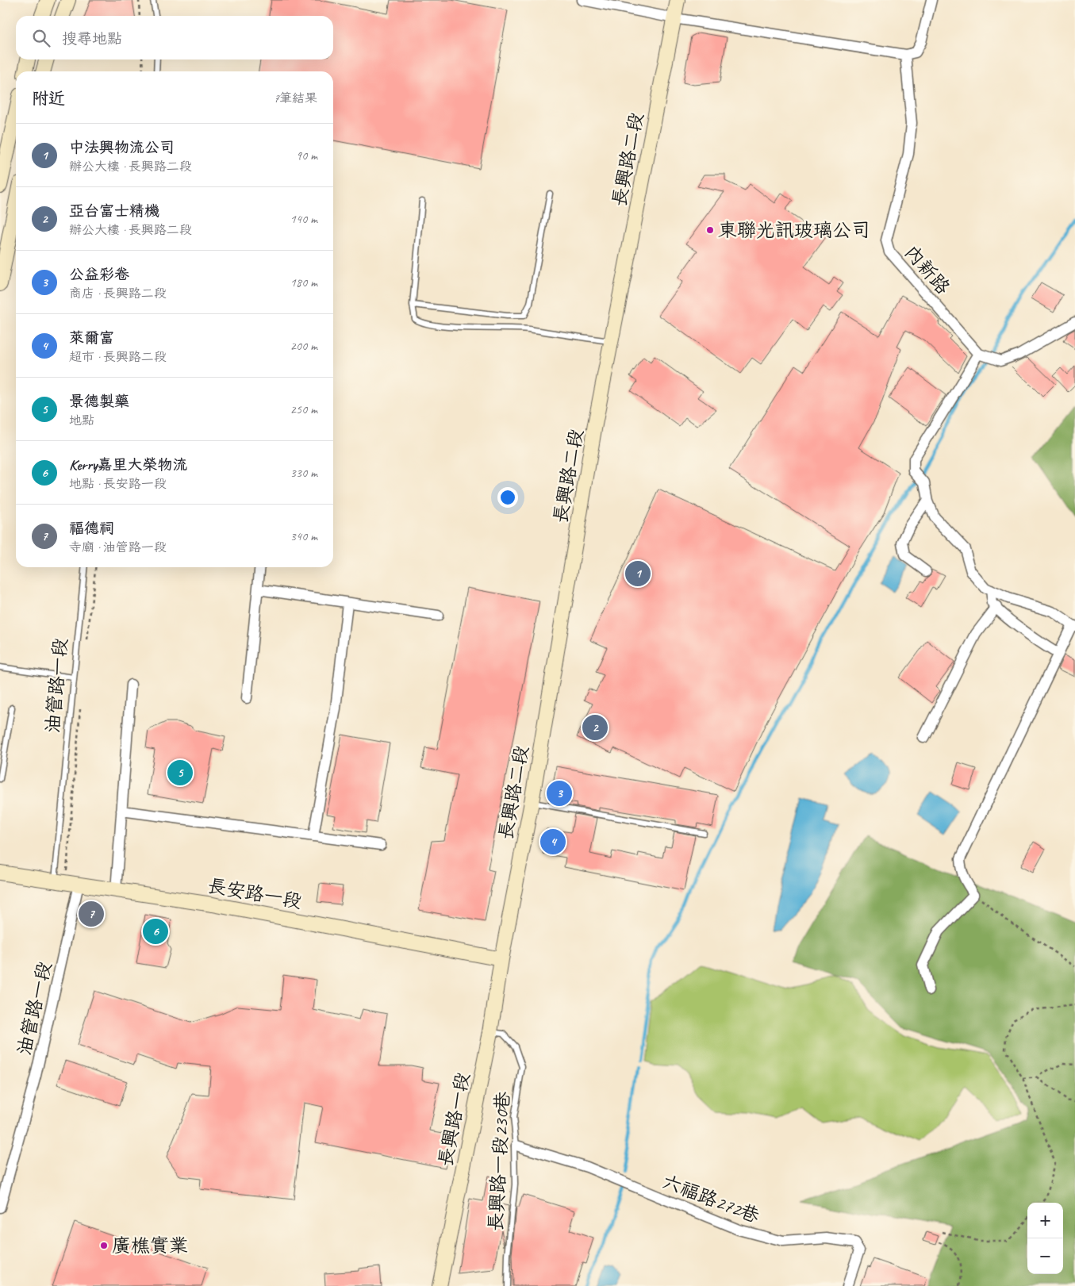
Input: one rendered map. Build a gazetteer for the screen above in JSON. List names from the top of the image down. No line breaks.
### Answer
{"streets":{"street":["長興路二段","內新路","油管路一段","長安路一段","長興路一段","六福路272巷"],"lane":["長興路一段230巷"]},"crossings":[["長興路二段","長安路一段"],["長興路二段","長興路一段"],["油管路一段","長安路一段"],["長安路一段","長興路一段"],["長興路一段","長興路一段230巷"],["長興路一段230巷","六福路272巷"]],"places":["東聯光訊玻璃公司","廣樵實業"],"page":{"search":"搜尋地點","heading":["附近","7筆結果"],"list":[{"mark":"1","name":"中法興物流公司","note":"辦公大樓 · 長興路二段","value":"90 m"},{"mark":"2","name":"亞台富士精機","note":"辦公大樓 · 長興路二段","value":"140 m"},{"mark":"3","name":"公益彩卷","note":"商店 · 長興路二段","value":"180 m"},{"mark":"4","name":"萊爾富","note":"超市 · 長興路二段","value":"200 m"},{"mark":"5","name":"景德製藥","note":"地點","value":"250 m"},{"mark":"6","name":"Kerry嘉里大榮物流","note":"地點 · 長安路一段","value":"330 m"},{"mark":"7","name":"福德祠","note":"寺廟 · 油管路一段","value":"340 m"}],"pins":["1","2","5","3","4","7","6"],"map_buttons":["+","−"]}}
